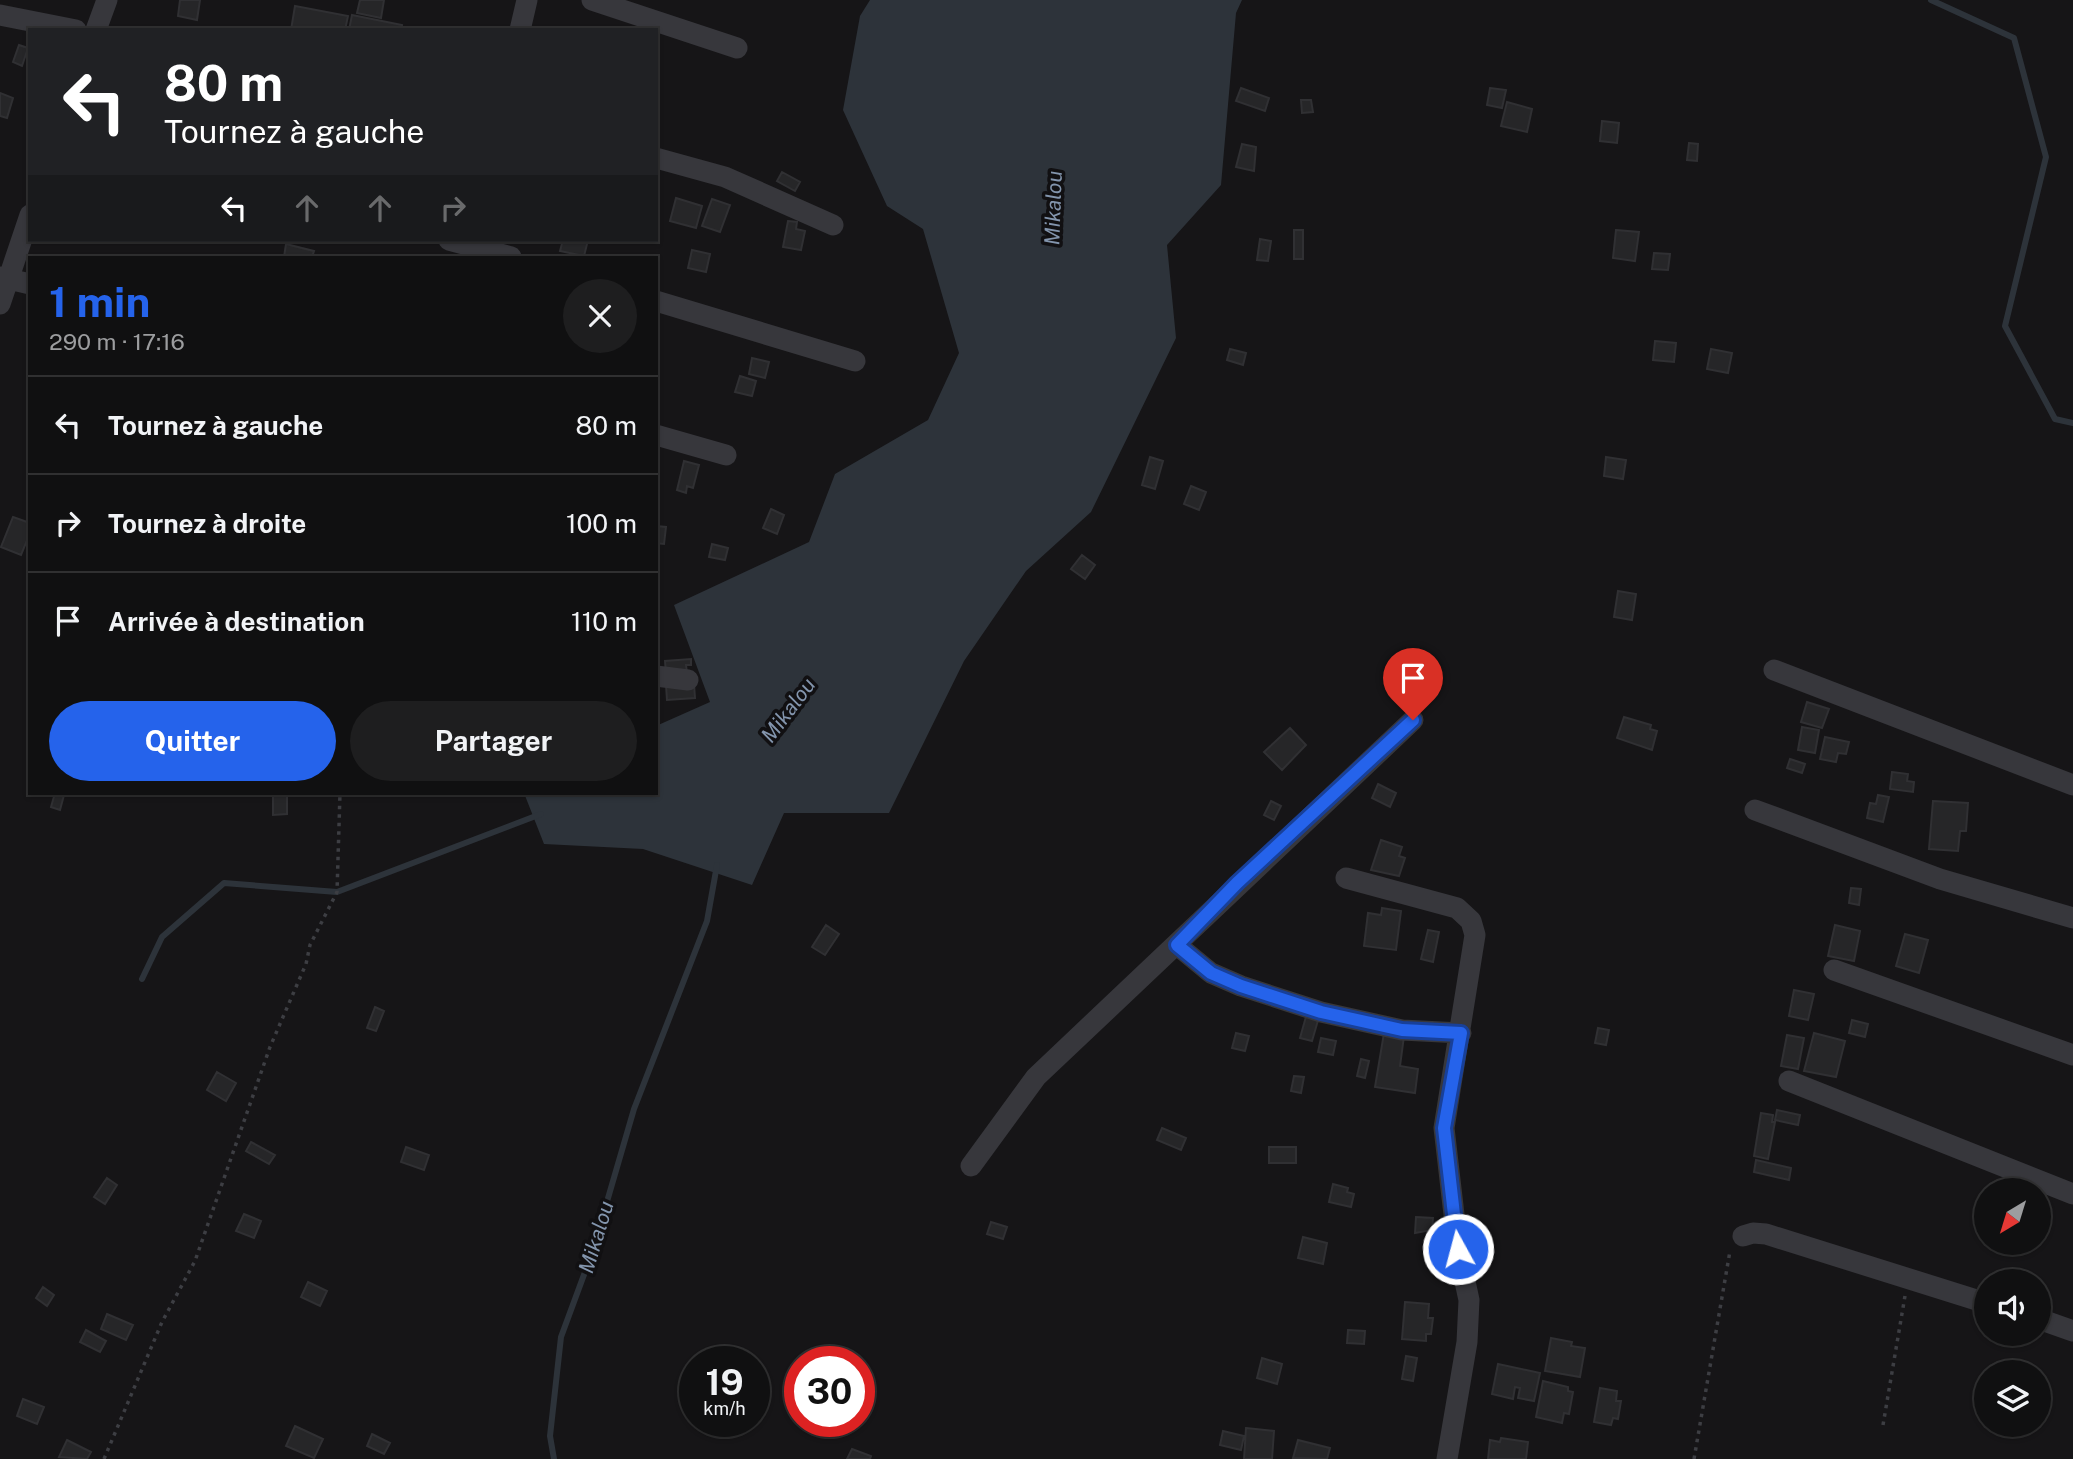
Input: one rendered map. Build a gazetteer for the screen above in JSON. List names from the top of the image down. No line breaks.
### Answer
{"water":["Mikalou"],"north":"bottom left","page":{"turn":["80 m","Tournez à gauche"],"heading":["1 min","290 m · 17:16"],"list":[{"name":"Tournez à gauche","value":"80 m"},{"name":"Tournez à droite","value":"100 m"},{"name":"Arrivée à destination","value":"110 m"}],"buttons":["Quitter","Partager"],"speed":"19 km/h","limit":"30"}}
